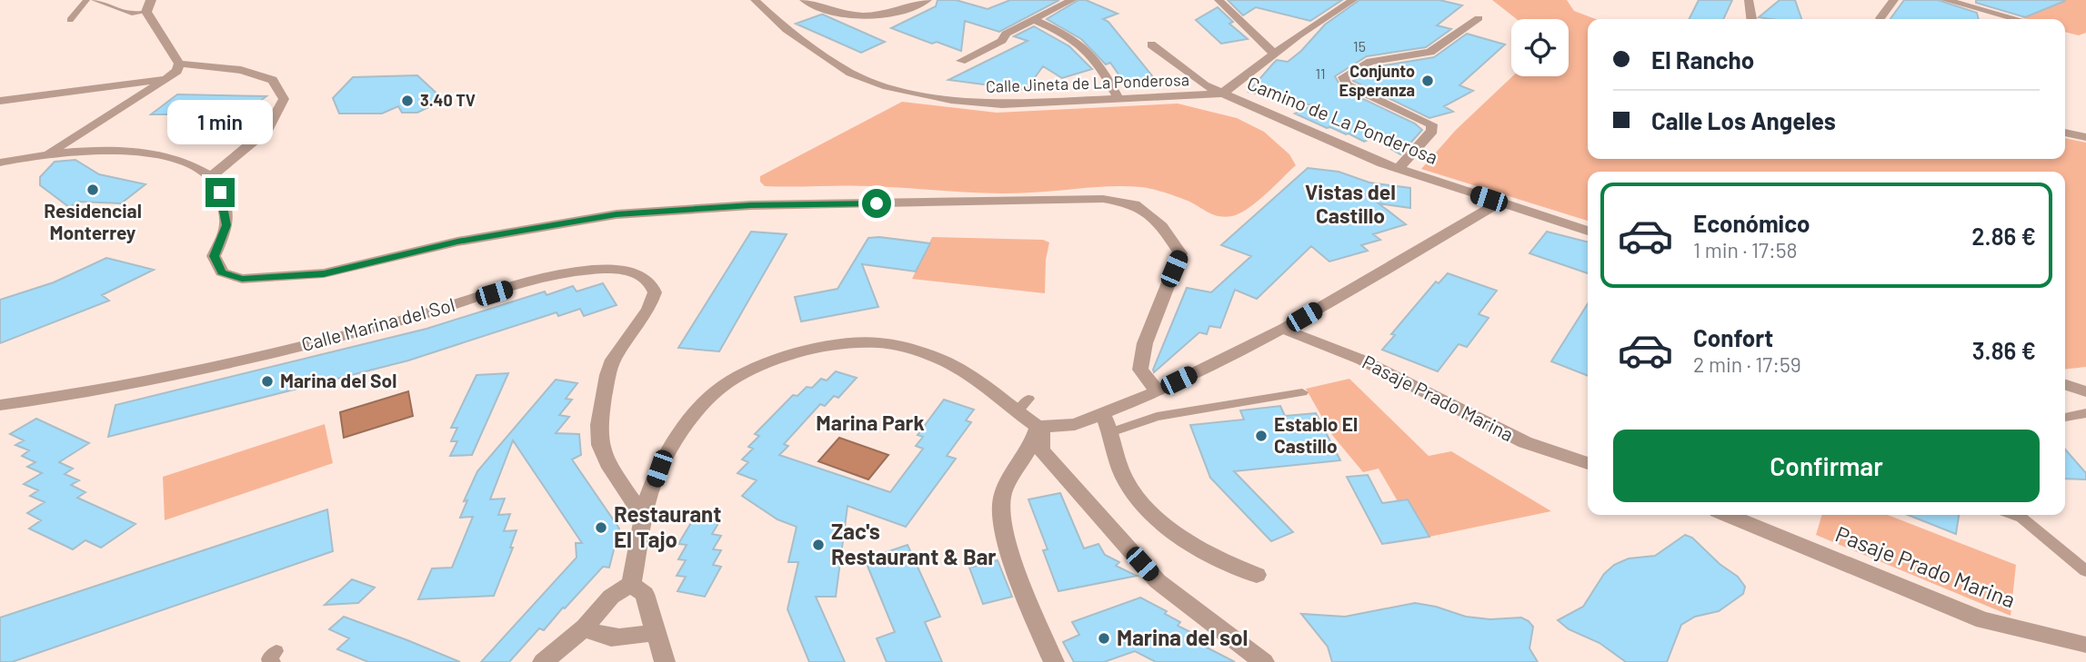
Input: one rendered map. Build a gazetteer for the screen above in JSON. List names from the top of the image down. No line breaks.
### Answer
{"streets":{"street":["Calle Jineta de La Ponderosa","Camino de La Ponderosa","Calle Marina del Sol","Pasaje Prado Marina"]},"crossings":[["Calle Jineta de La Ponderosa","Camino de La Ponderosa"]],"districts":["Vistas del Castillo","Marina Park"],"places":["Conjunto Esperanza","3.40 TV","Residencial Monterrey","Marina del Sol","Establo El Castillo","Restaurant El Tajo","Zac's Restaurant & Bar","Marina del sol"],"house_numbers":["15","11"],"page":{"banner":["El Rancho","Calle Los Angeles"],"bubble":"1 min","list":[{"name":"Económico","note":"1 min · 17:58","value":"2.86 €"},{"name":"Confort","note":"2 min · 17:59","value":"3.86 €"}],"buttons":"Confirmar"}}
